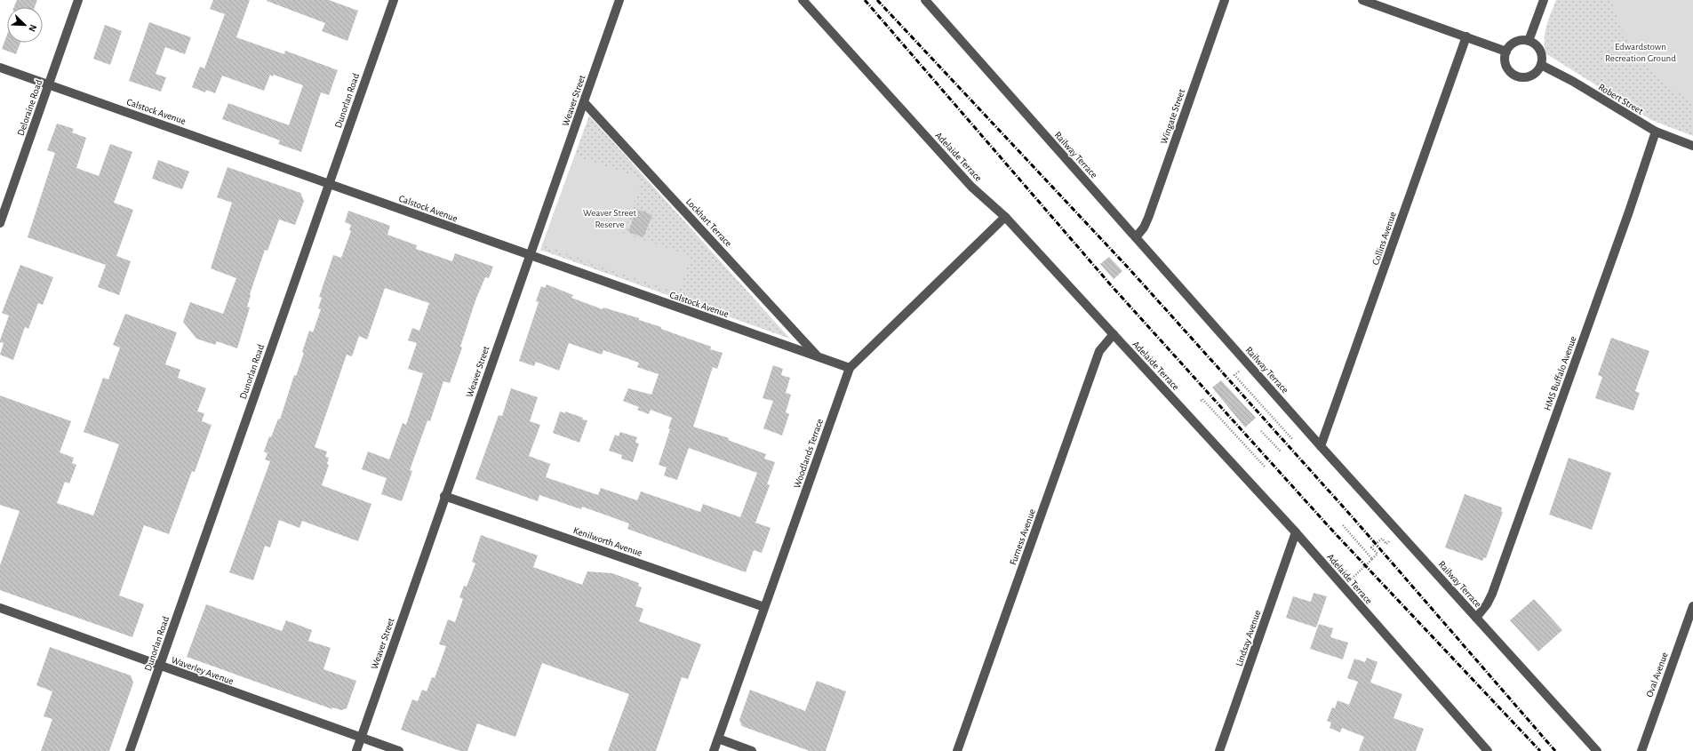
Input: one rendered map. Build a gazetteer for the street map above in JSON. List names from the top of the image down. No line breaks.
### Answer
{"streets":{"street":["Robert Street","Dunorlan Road","Weaver Street","Deloraine Road","Calstock Avenue","Wingate Street","Railway Terrace","Adelaide Terrace","Lockhart Terrace","Collins Avenue","HMS Buffalo Avenue","Woodlands Terrace","Furness Avenue","Kenilworth Avenue","Lindsay Avenue","Waverley Avenue","Oval Avenue"]},"crossings":[["Robert Street","HMS Buffalo Avenue"],["Dunorlan Road","Calstock Avenue"],["Dunorlan Road","Waverley Avenue"],["Weaver Street","Calstock Avenue"],["Weaver Street","Lockhart Terrace"],["Weaver Street","Kenilworth Avenue"],["Weaver Street","Waverley Avenue"],["Deloraine Road","Calstock Avenue"],["Calstock Avenue","Lockhart Terrace"],["Calstock Avenue","Woodlands Terrace"],["Wingate Street","Railway Terrace"],["Railway Terrace","Collins Avenue"],["Railway Terrace","HMS Buffalo Avenue"],["Adelaide Terrace","Woodlands Terrace"],["Adelaide Terrace","Furness Avenue"],["Adelaide Terrace","Lindsay Avenue"],["Woodlands Terrace","Kenilworth Avenue"]],"parks":["Edwardstown Recreation Ground","Weaver Street Reserve"],"north":"bottom right"}
